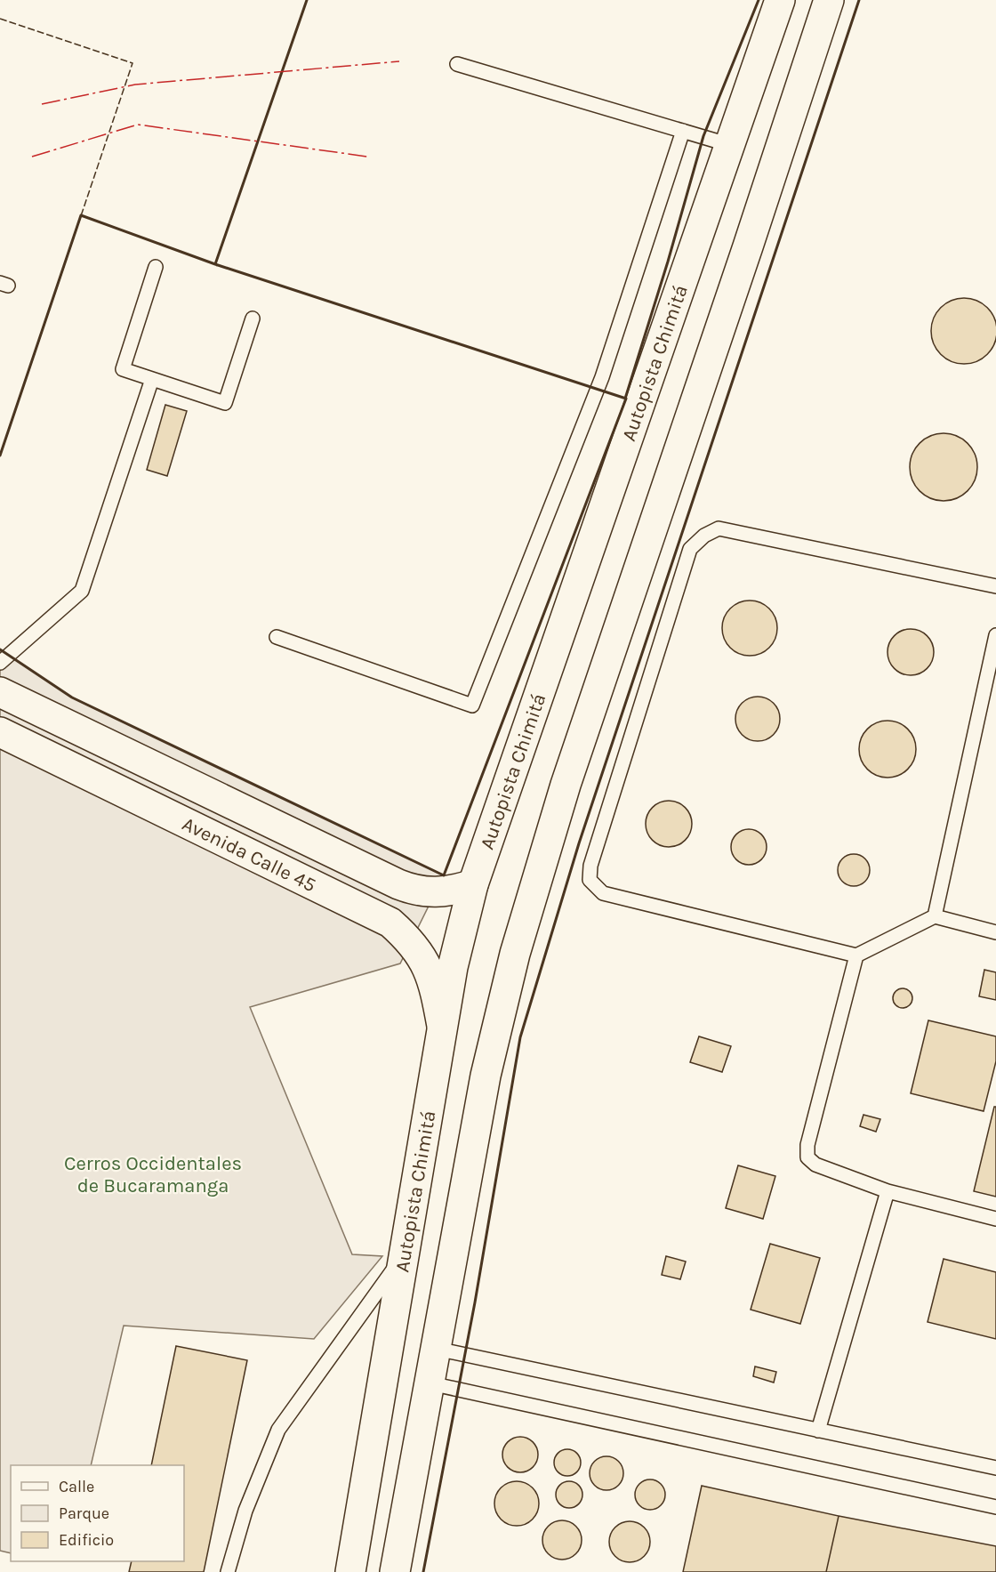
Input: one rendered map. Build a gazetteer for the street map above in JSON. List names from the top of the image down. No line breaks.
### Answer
{"streets":{"main road":["Autopista Chimitá","Avenida Calle 45"]},"crossings":[["Autopista Chimitá","Avenida Calle 45"]],"parks":["Cerros Occidentales de Bucaramanga"],"legend":["Calle","Parque","Edificio"]}
